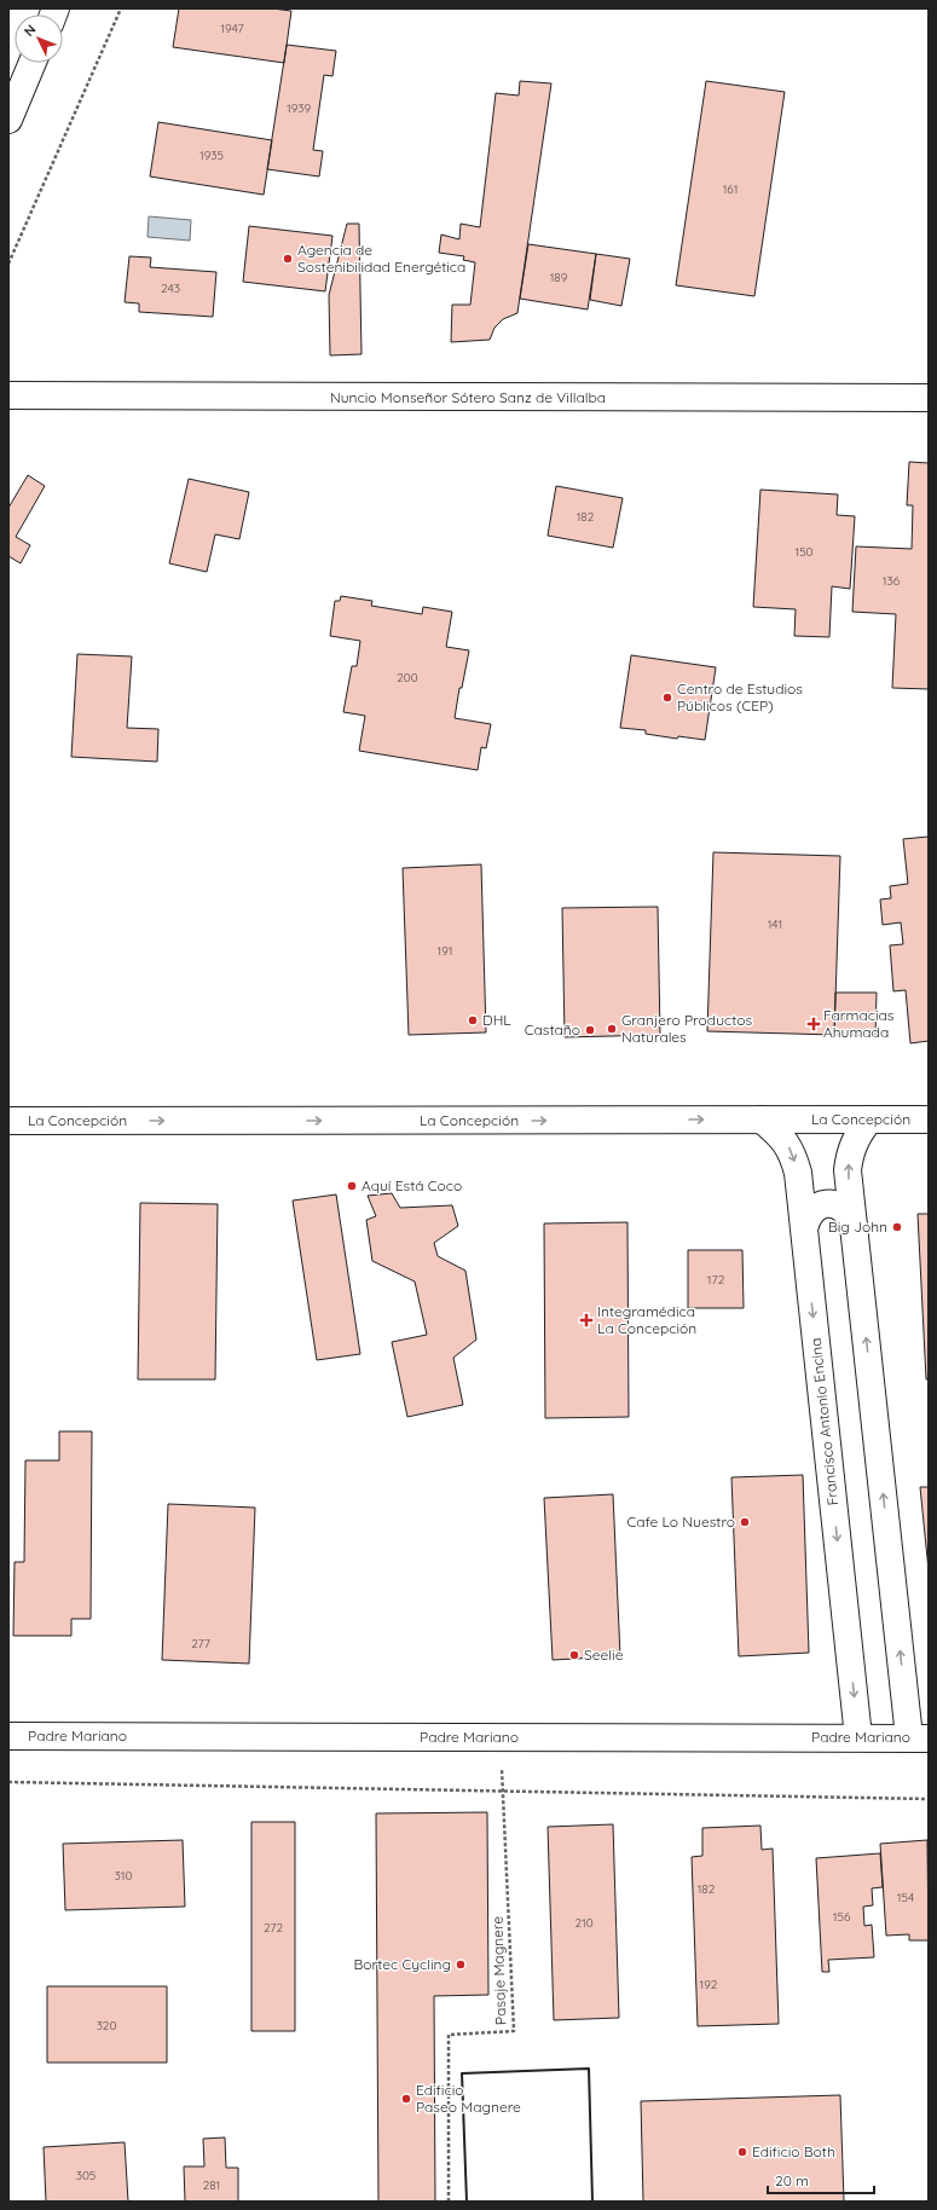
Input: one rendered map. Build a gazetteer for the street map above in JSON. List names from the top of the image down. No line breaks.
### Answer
{"streets":{"street":["Nuncio Monseñor Sótero Sanz de Villalba","La Concepción","Francisco Antonio Encina","Padre Mariano"],"path":["Pasaje Magnere"]},"crossings":[["La Concepción","Francisco Antonio Encina"],["Francisco Antonio Encina","Padre Mariano"],["Padre Mariano","Pasaje Magnere"]],"one_way":["La Concepción"],"places":{"other":["Agencia de Sostenibilidad Energética","Centro de Estudios Públicos (CEP)","DHL","Granjero Productos Naturales","Castaño","Aquí Está Coco","Big John","Cafe Lo Nuestro","Seelie","Bortec Cycling","Edificio Paseo Magnere","Edificio Both"],"health":["Farmacias Ahumada","Integramédica La Concepción"]},"house_numbers":["1947","1939","1935","161","189","243","182","150","136","200","141","191","172","277","310","182","154","156","210","272","192","320","305","281"],"scale_bar":"20 m","north":"top left"}
